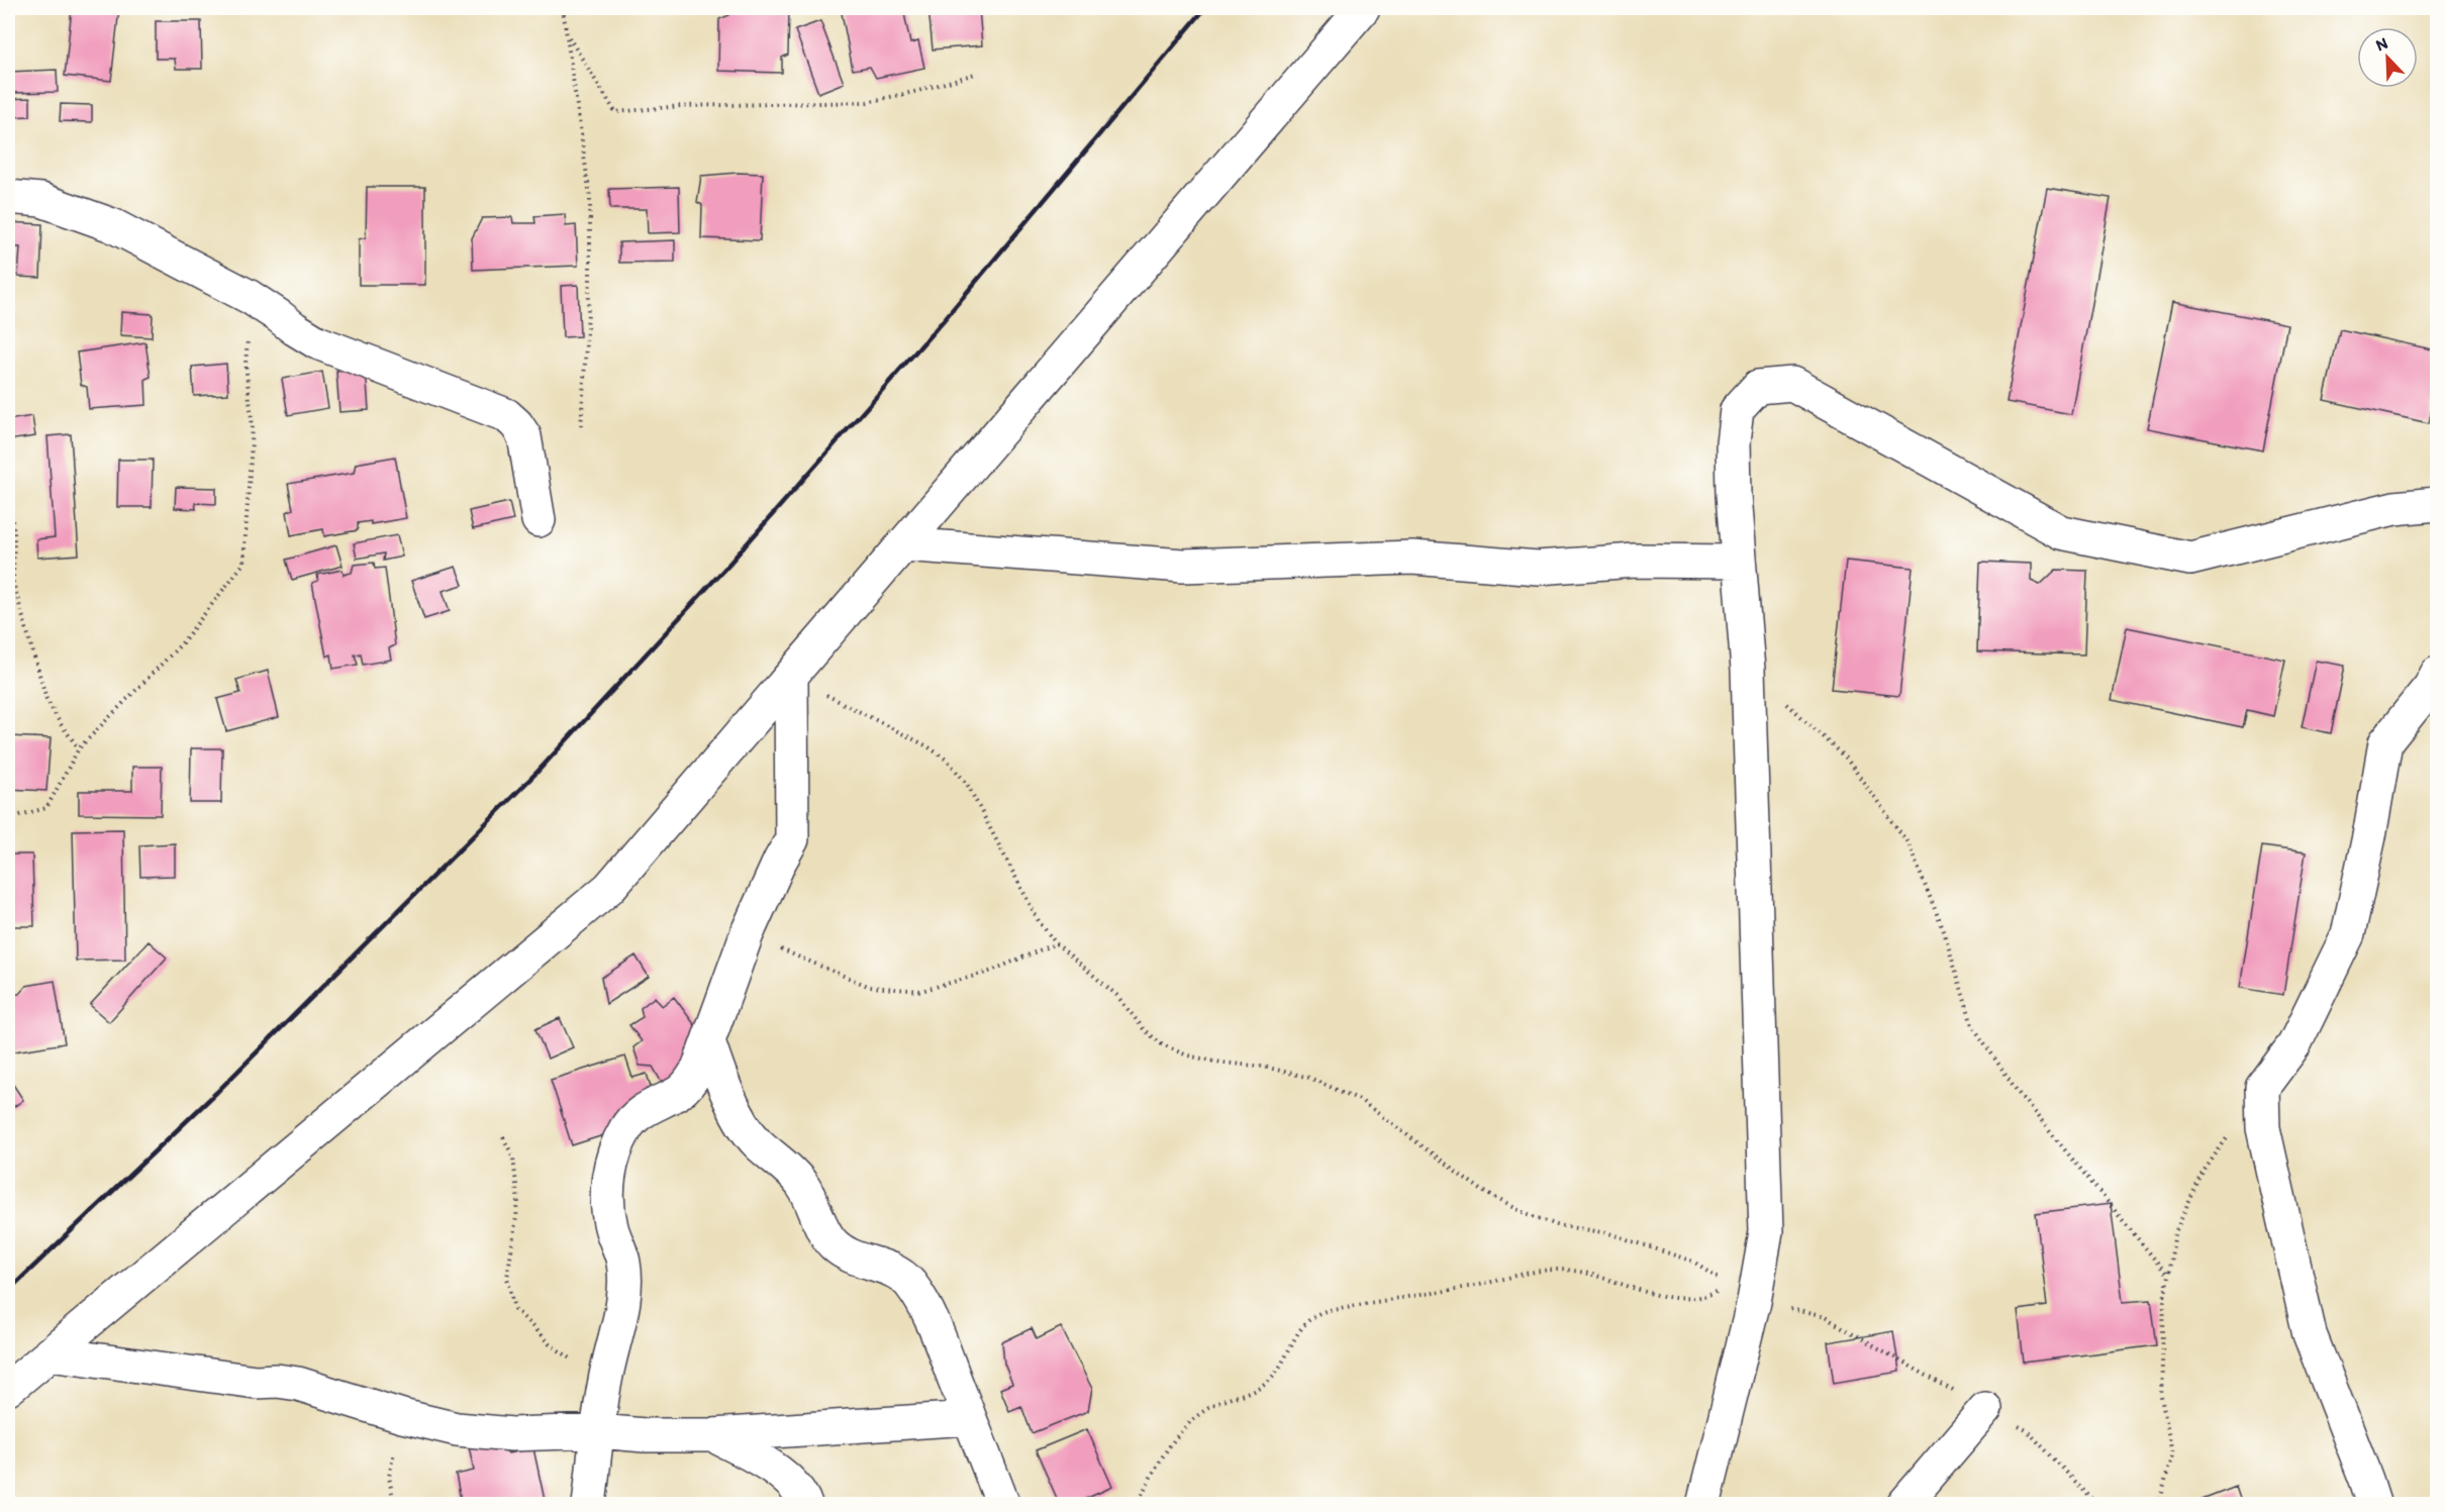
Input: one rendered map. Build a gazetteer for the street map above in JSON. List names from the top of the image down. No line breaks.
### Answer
{"north":"top left"}
